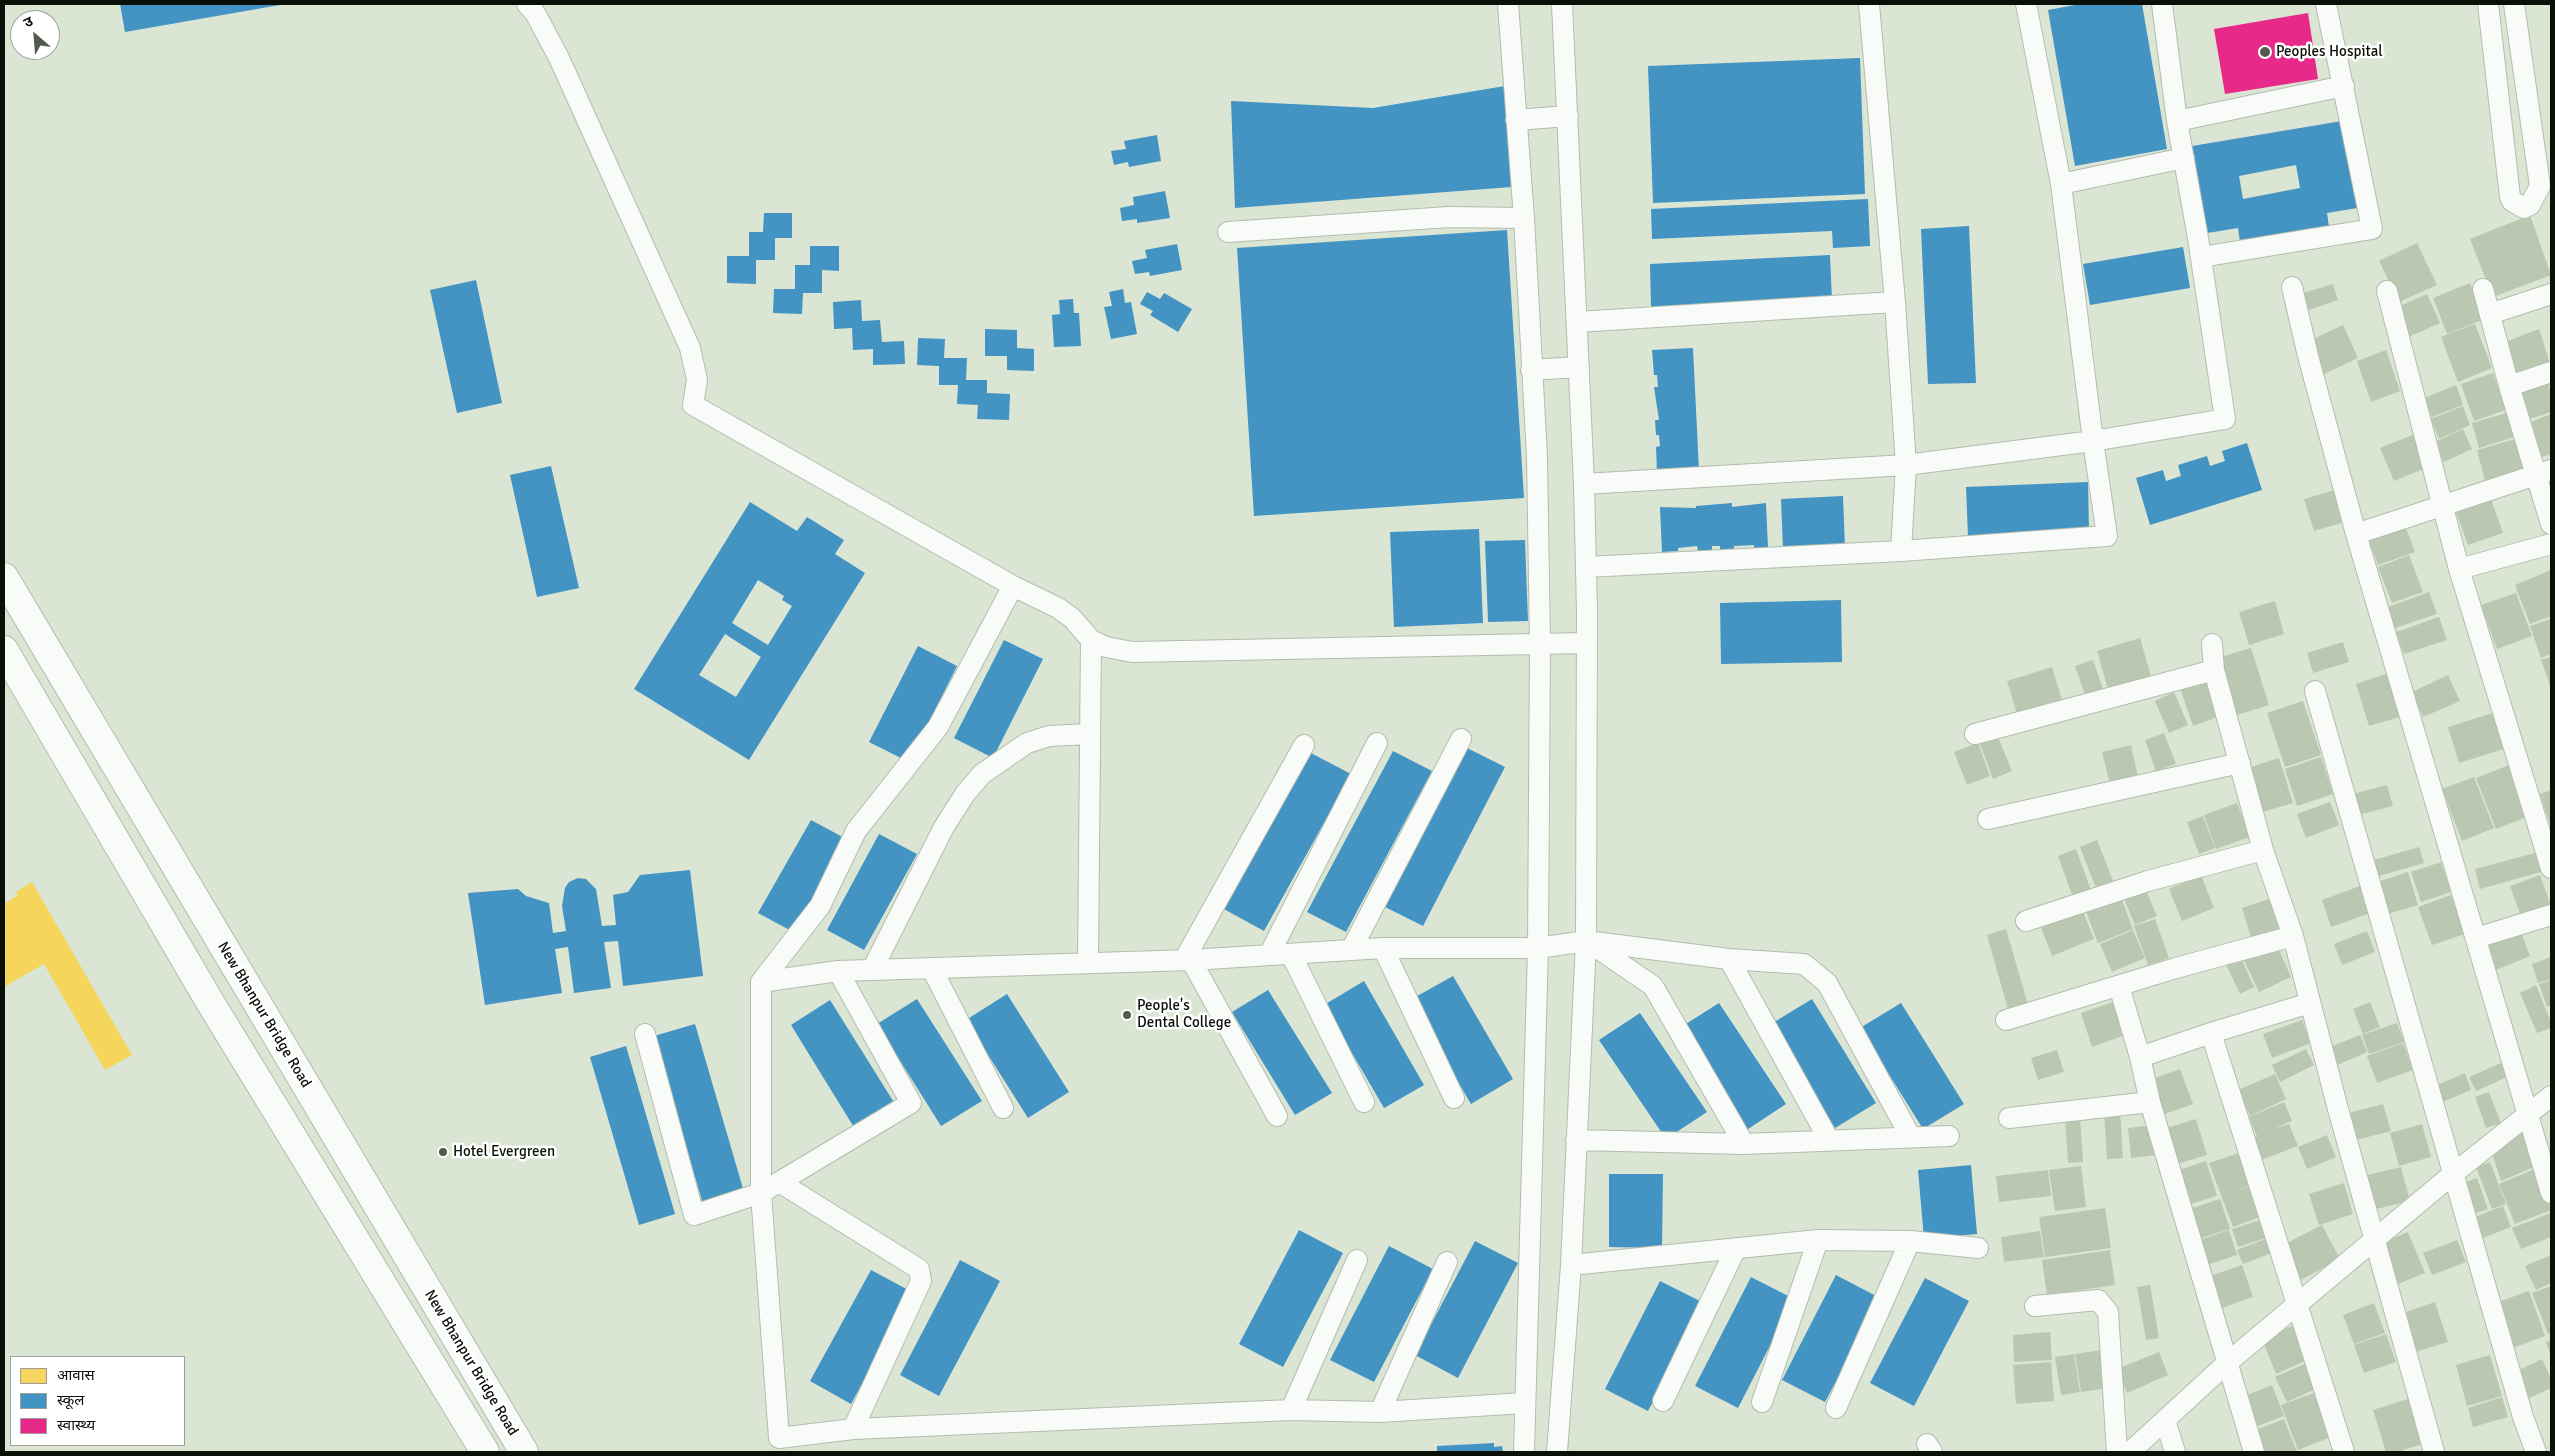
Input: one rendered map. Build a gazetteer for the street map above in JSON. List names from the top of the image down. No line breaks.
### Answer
{"streets":{"street":["New Bhanpur Bridge Road"]},"places":["Peoples Hospital","People's Dental College","Hotel Evergreen"],"legend":["आवास","स्कूल","स्वास्थ्य"],"north":"top left"}
